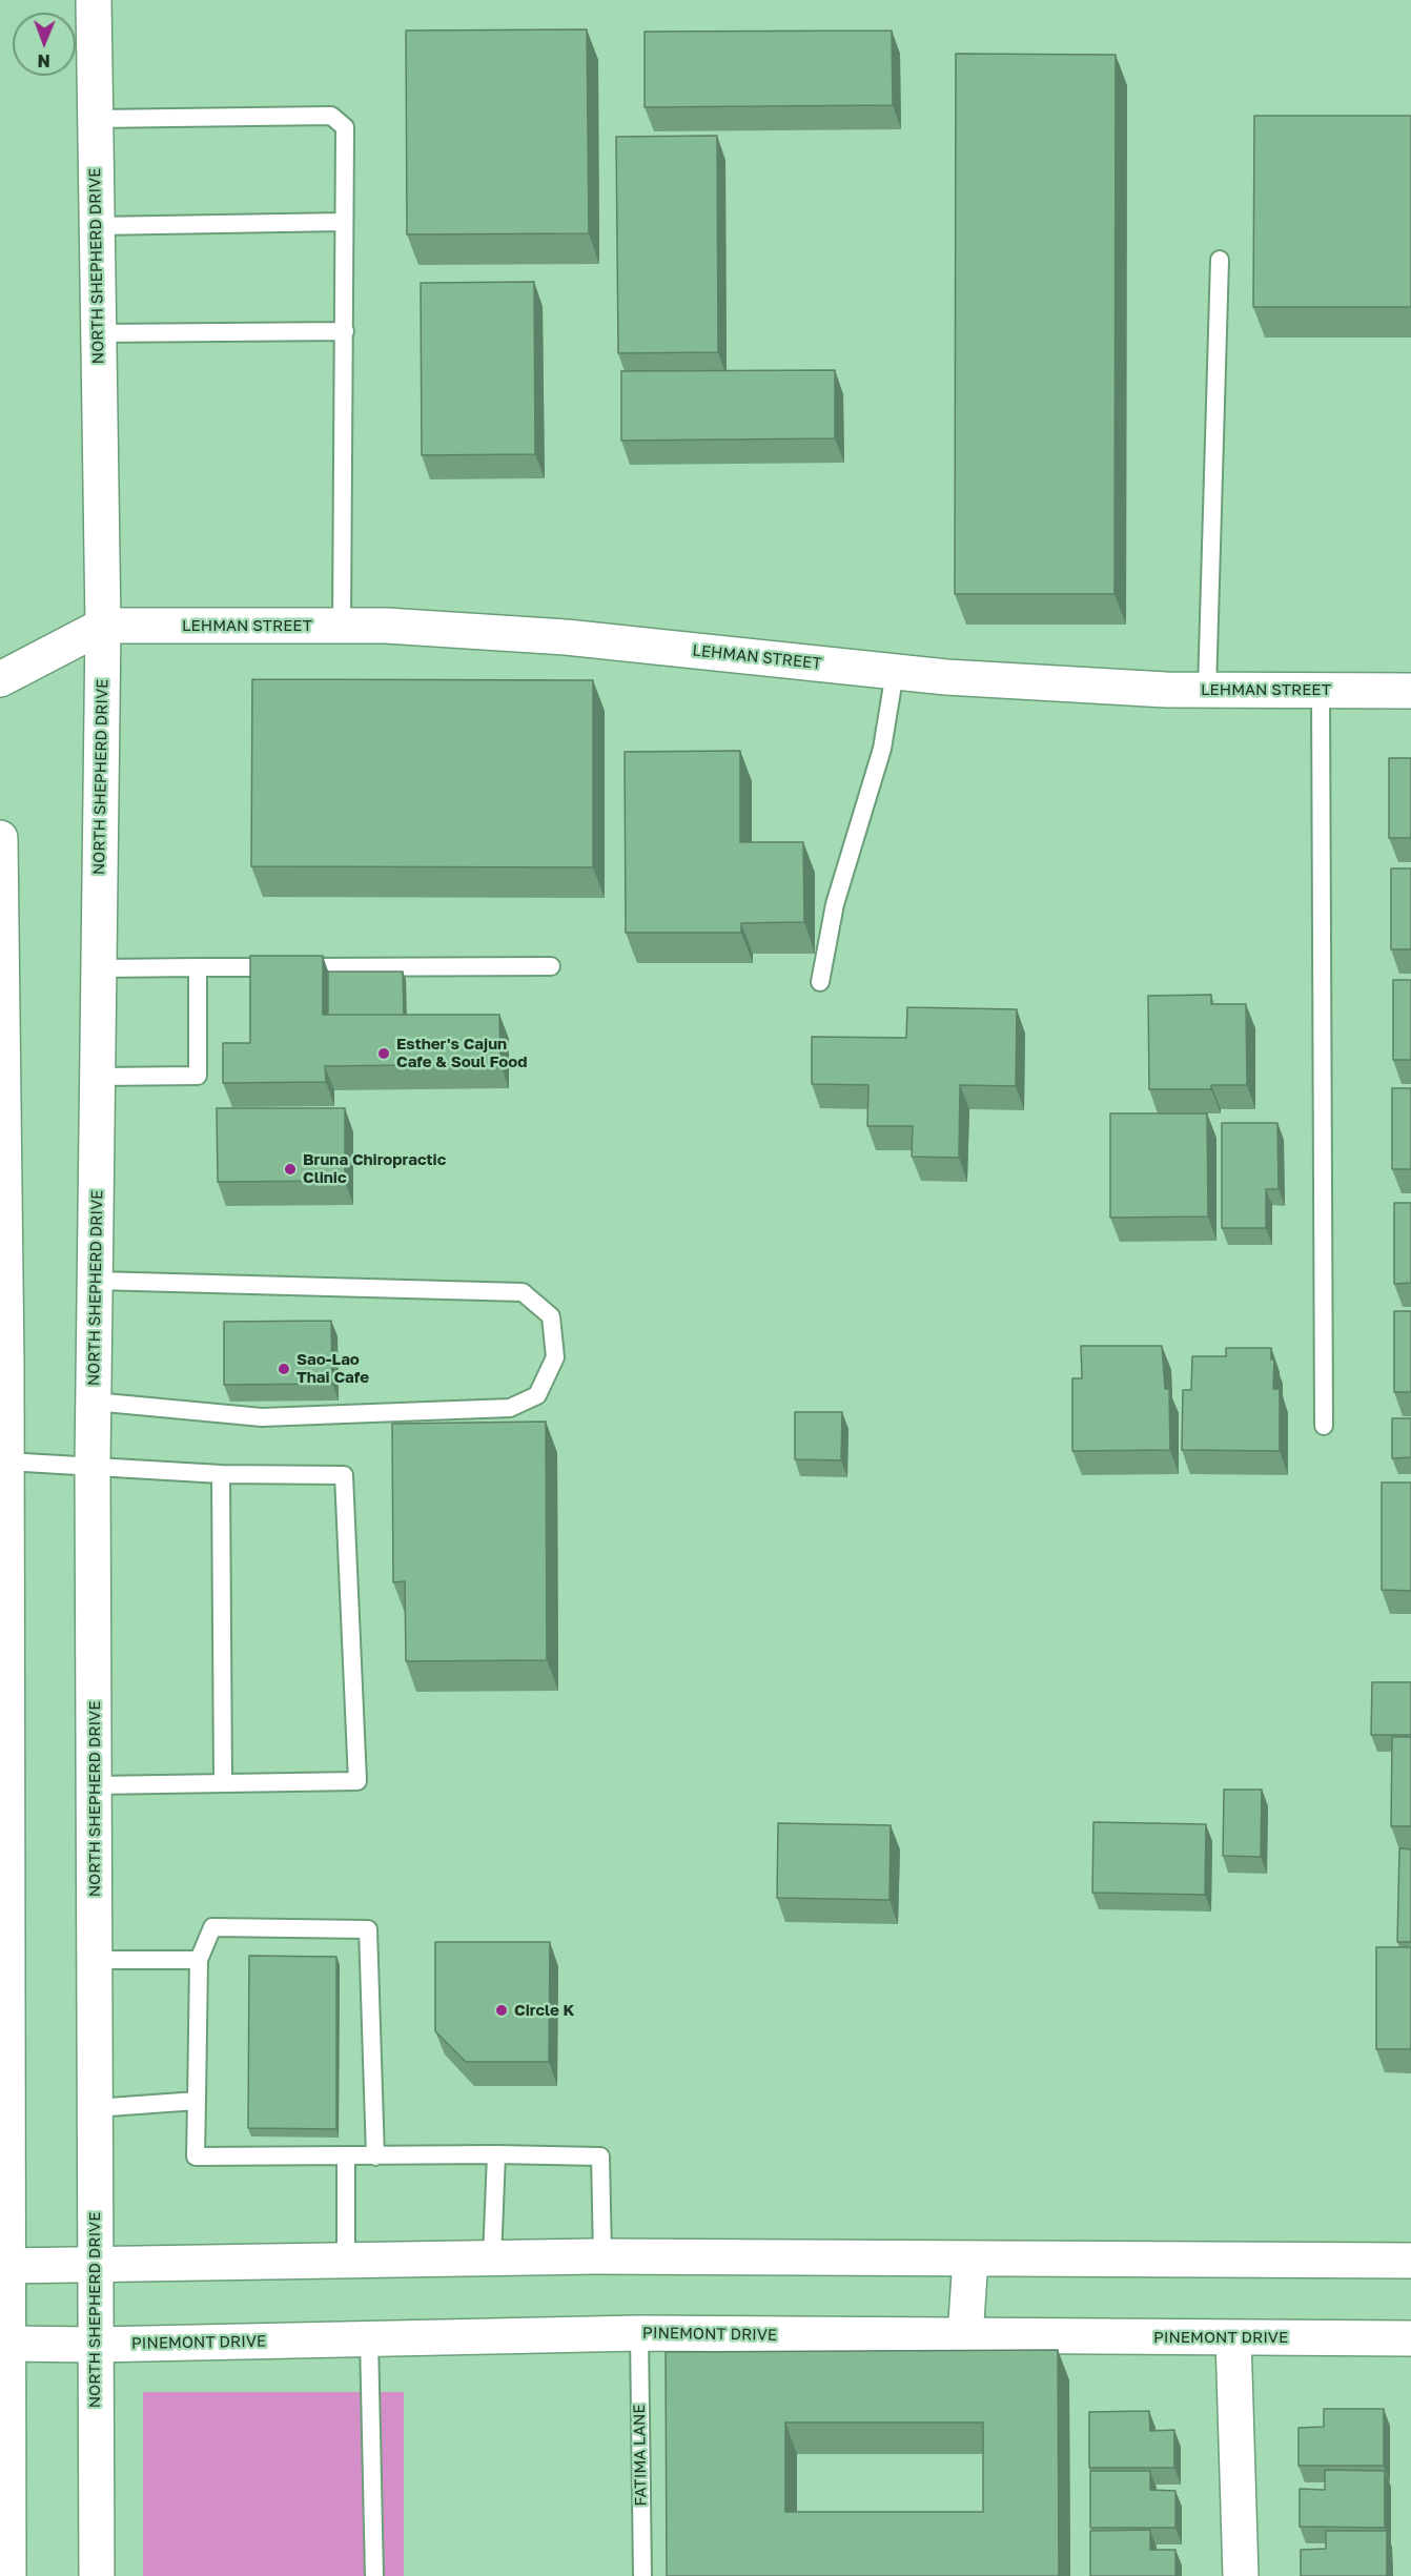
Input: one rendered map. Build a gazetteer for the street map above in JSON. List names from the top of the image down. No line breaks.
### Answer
{"streets":{"main road":["NORTH SHEPHERD DRIVE","LEHMAN STREET","PINEMONT DRIVE"],"lane":["FATIMA LANE"]},"crossings":[["NORTH SHEPHERD DRIVE","LEHMAN STREET"],["NORTH SHEPHERD DRIVE","PINEMONT DRIVE"],["PINEMONT DRIVE","FATIMA LANE"]],"places":["Esther's Cajun Cafe & Soul Food","Bruna Chiropractic Clinic","Sao-Lao Thai Cafe","Circle K"],"north":"bottom"}
